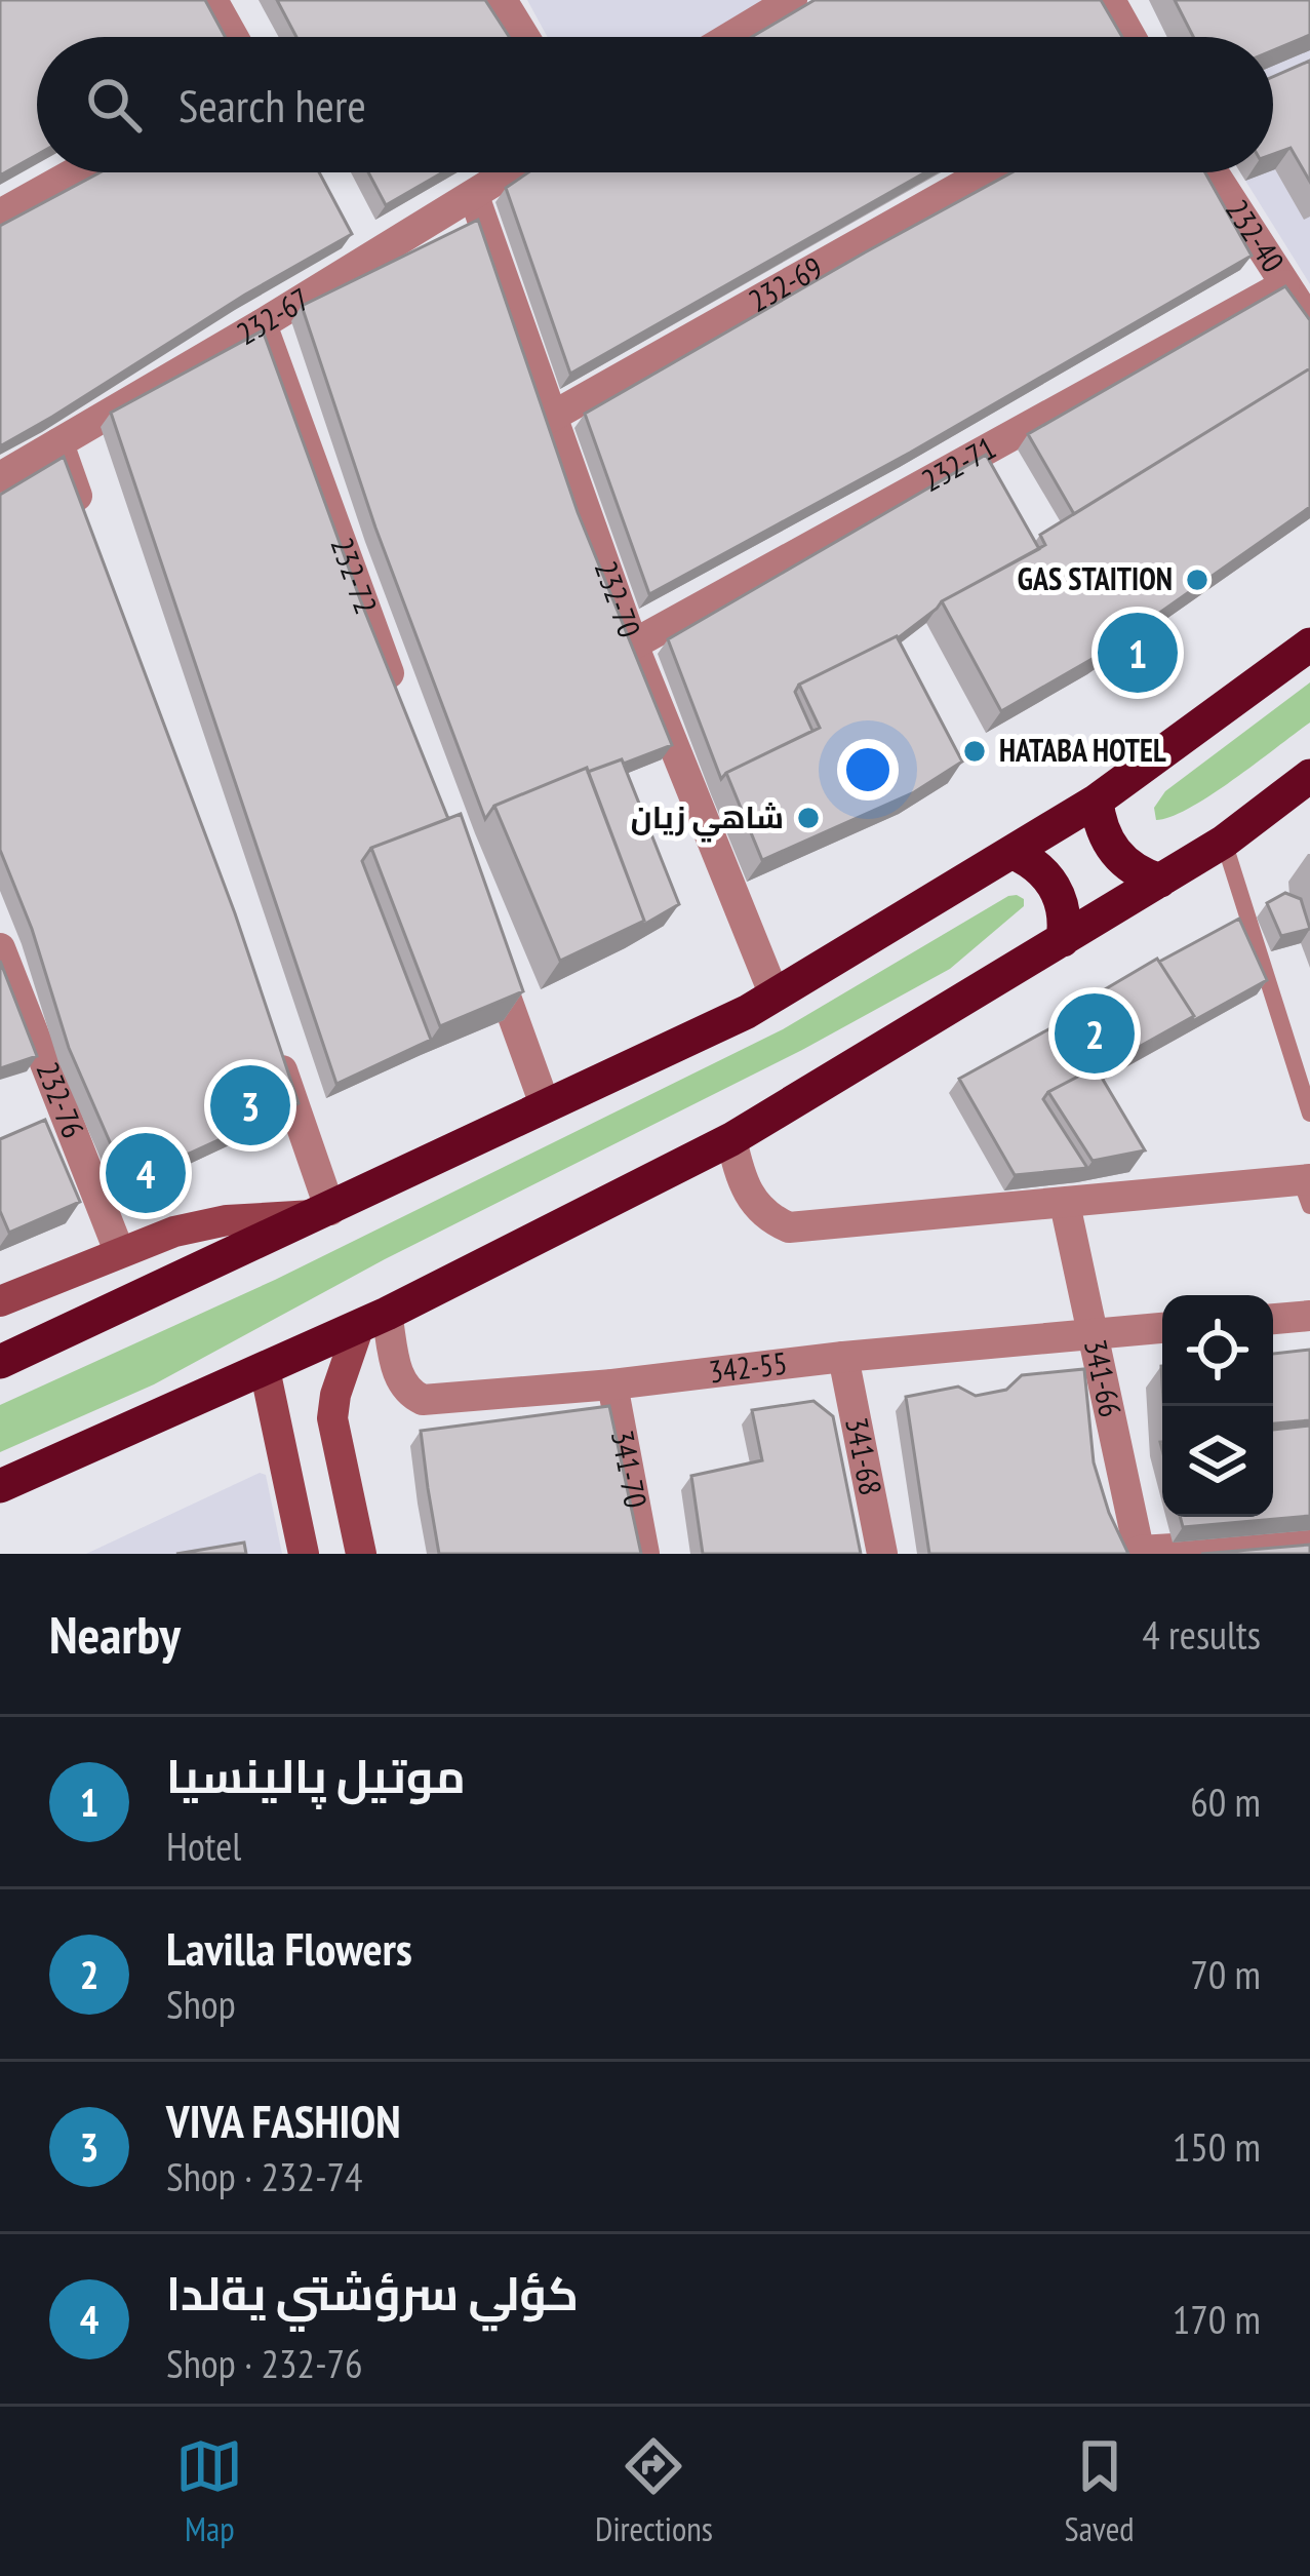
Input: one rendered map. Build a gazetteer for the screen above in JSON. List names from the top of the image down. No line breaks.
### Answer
{"streets":{"street":["232-40","232-69","232-67","232-71","232-72","232-70","232-76","342-55","341-66","341-68","341-70"]},"crossings":[["232-40","232-71"],["232-69","232-70"],["232-67","232-72"],["232-67","232-70"],["232-71","232-70"],["342-55","341-66"],["342-55","341-68"],["342-55","341-70"]],"places":["GAS STAITION","HATABA HOTEL","شاهي زيان"],"page":{"search":"Search here","pins":["1","2","3","4"],"heading":["Nearby","4 results"],"list":[{"mark":"1","name":"موتيل پالينسيا","note":"Hotel","value":"60 m"},{"mark":"2","name":"Lavilla Flowers","note":"Shop","value":"70 m"},{"mark":"3","name":"VIVA FASHION","note":"Shop · 232-74","value":"150 m"},{"mark":"4","name":"كؤلي سرؤشتي يةلدا","note":"Shop · 232-76","value":"170 m"}],"nav":["Map","Directions","Saved"]}}
